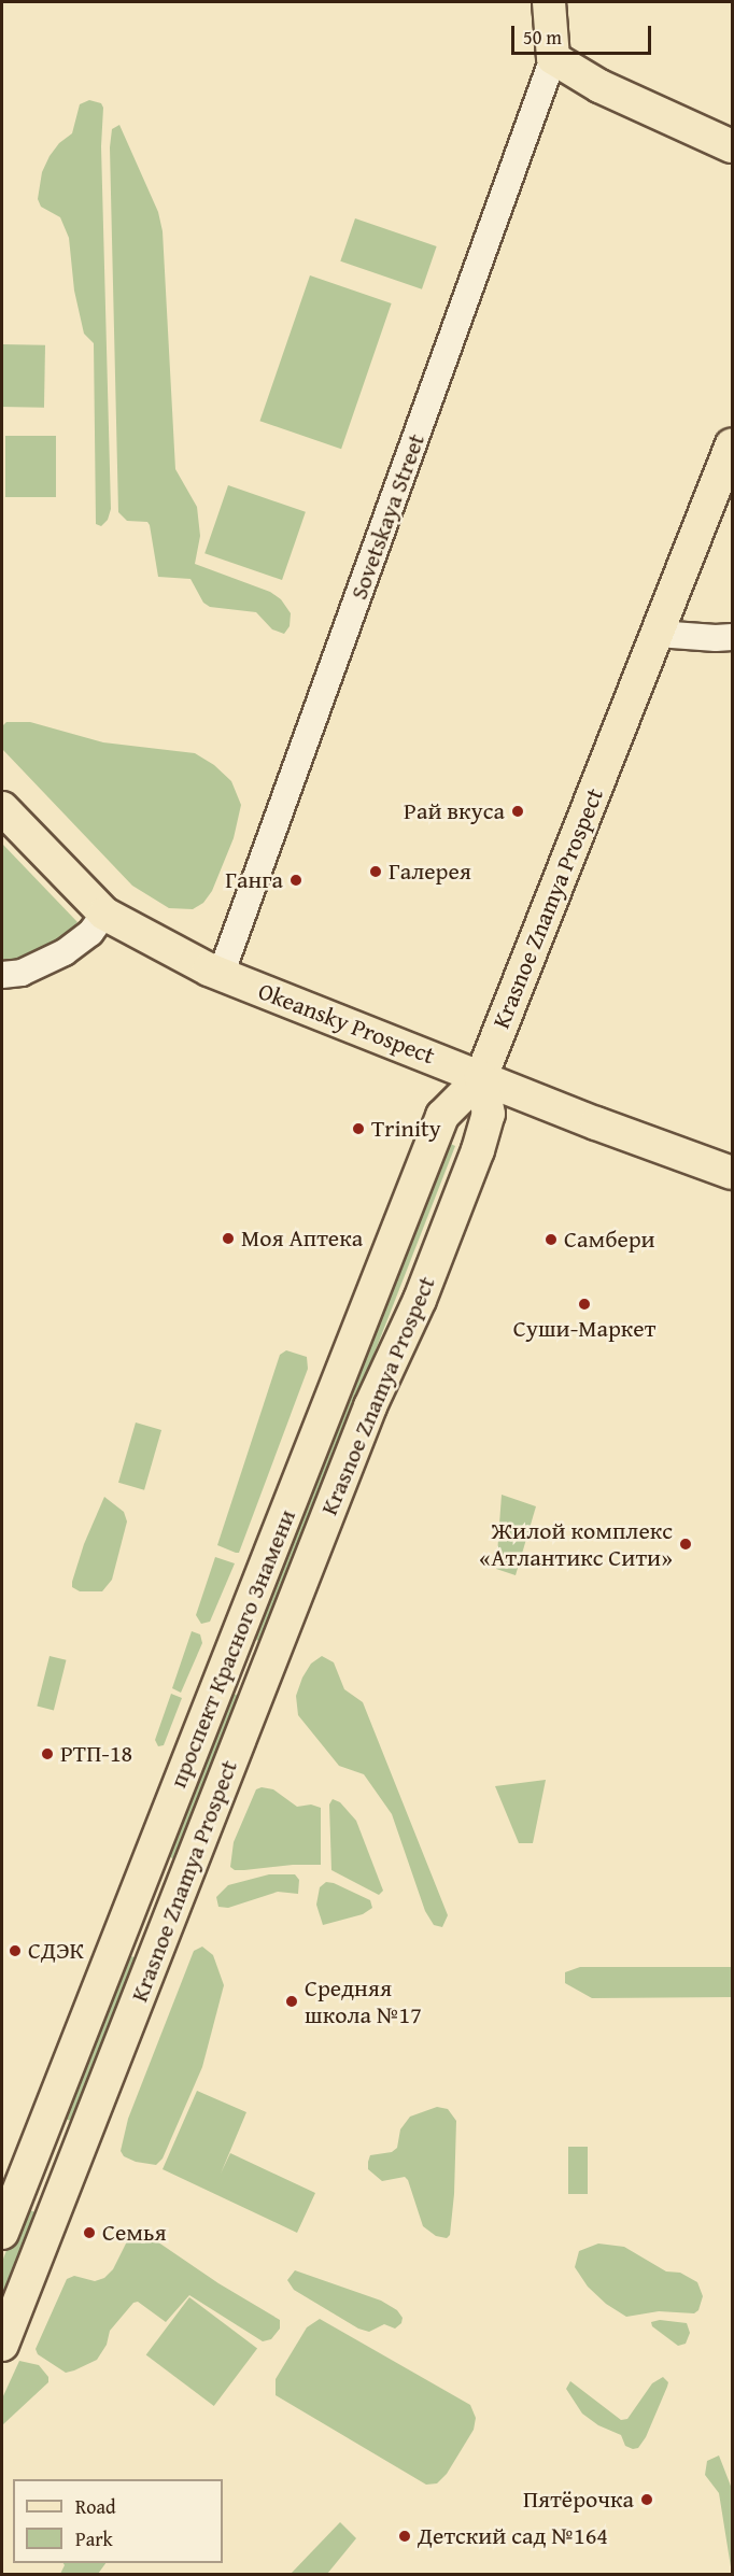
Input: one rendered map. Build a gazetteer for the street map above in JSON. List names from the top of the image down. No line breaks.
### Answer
{"streets":{"main road":["Krasnoe Znamya Prospect","Okeansky Prospect","проспект Красного Знамени"],"street":["Sovetskaya Street"]},"crossings":[["Sovetskaya Street","Okeansky Prospect"],["Krasnoe Znamya Prospect","Okeansky Prospect"],["Krasnoe Znamya Prospect","проспект Красного Знамени"],["Okeansky Prospect","проспект Красного Знамени"]],"places":["Рай вкуса","Галерея","Ганга","Trinity","Моя Аптека","Самбери","Суши-Маркет","Жилой комплекс «Атлантикс Сити»","РТП-18","СДЭК","Средняя школа №17","Семья","Пятёрочка","Детский сад №164"],"legend":["Road","Park"],"scale_bar":"50 m"}
